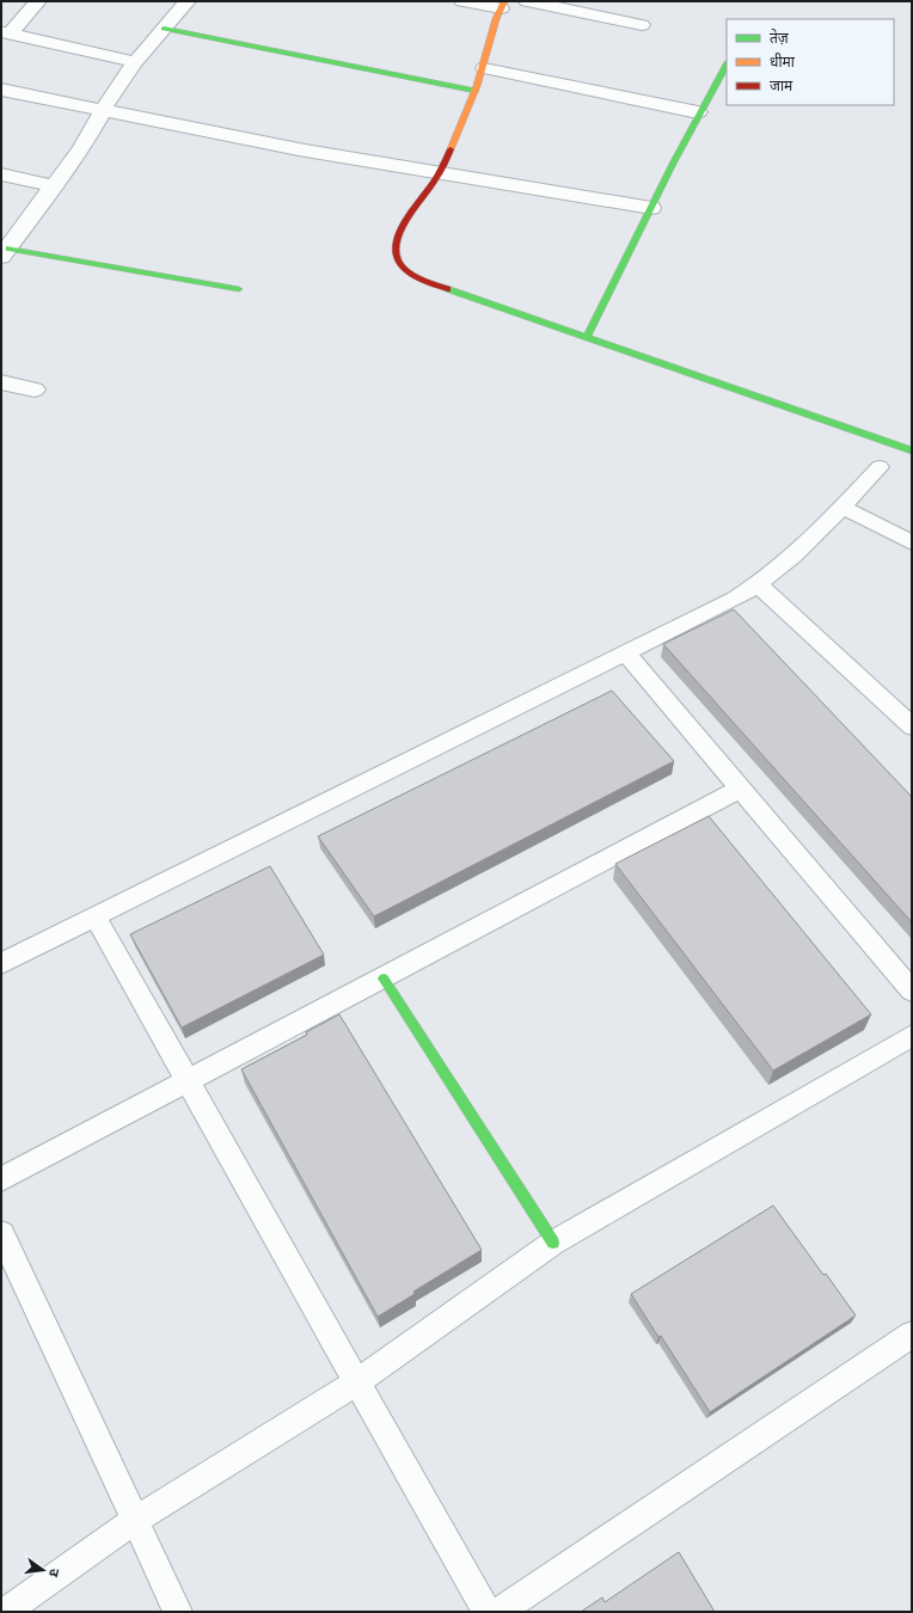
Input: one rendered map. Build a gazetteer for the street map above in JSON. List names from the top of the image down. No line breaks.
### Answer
{"legend":["तेज़","धीमा","जाम"],"north":"right"}
